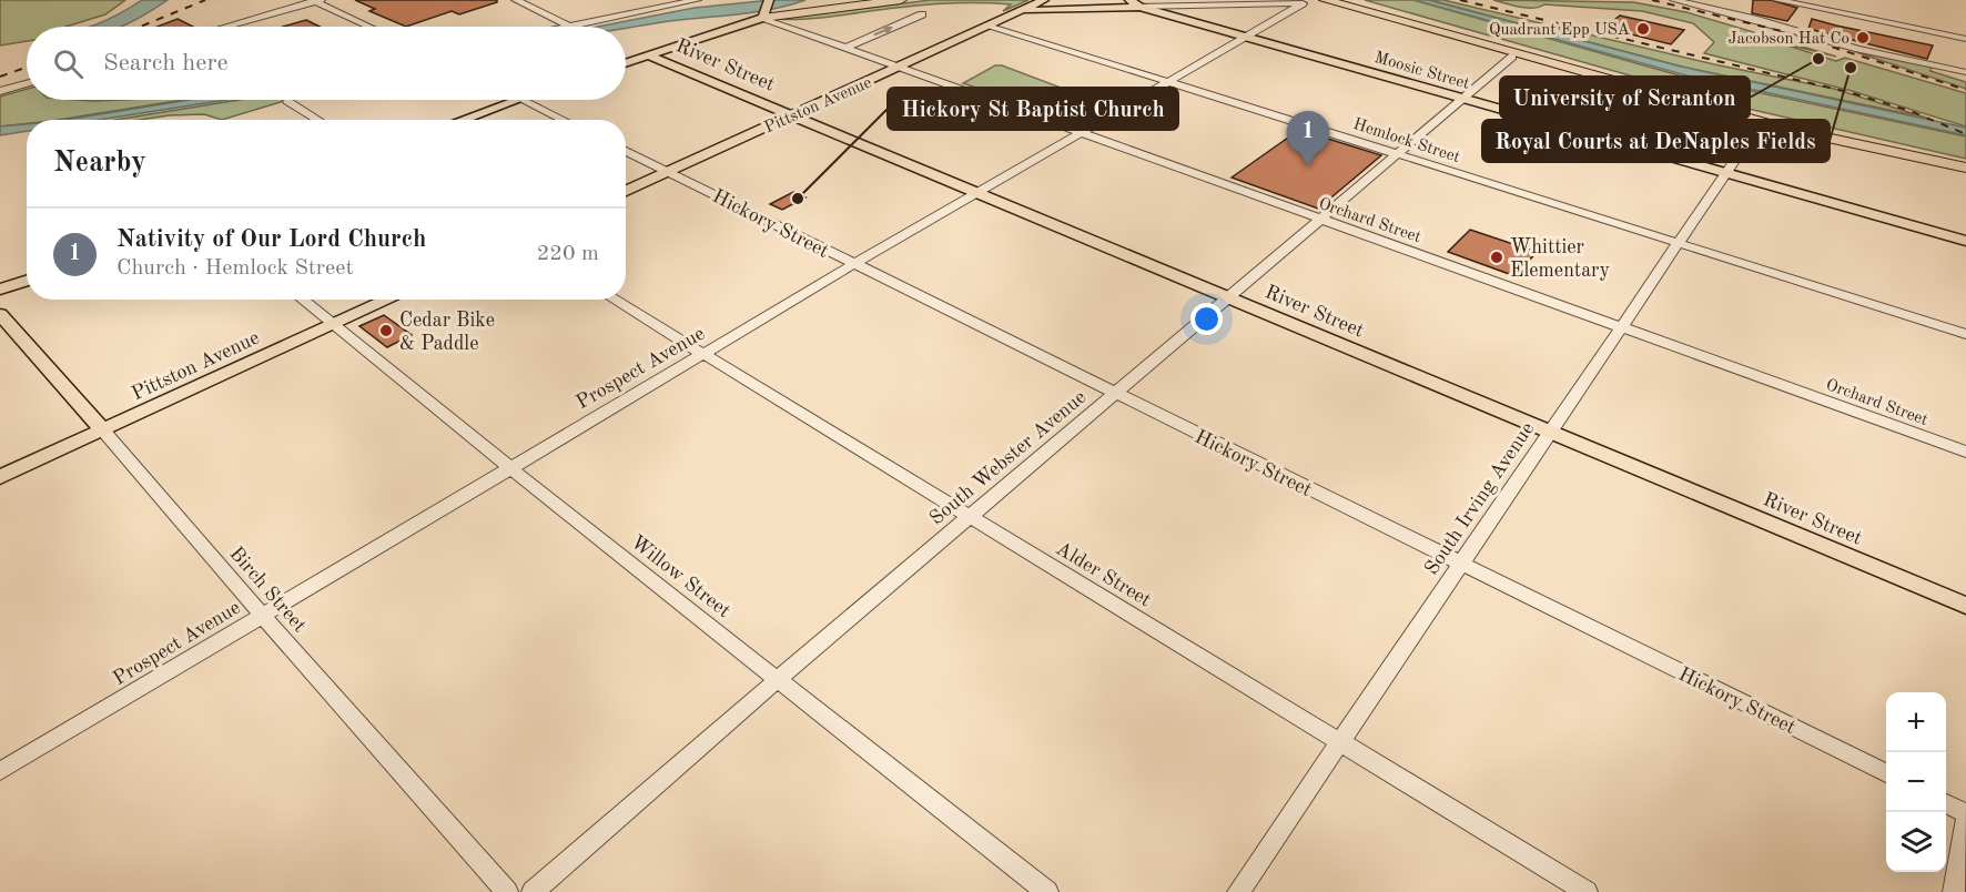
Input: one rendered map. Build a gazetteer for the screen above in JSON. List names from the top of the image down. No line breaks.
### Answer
{"streets":{"main road":["River Street","Moosic Street","Pittston Avenue","Birch Street"],"street":["Hemlock Street","Orchard Street","Hickory Street","Prospect Avenue","South Webster Avenue","South Irving Avenue","Alder Street","Willow Street"]},"crossings":[["River Street","Pittston Avenue"],["River Street","Prospect Avenue"],["River Street","South Webster Avenue"],["River Street","South Irving Avenue"],["Moosic Street","Pittston Avenue"],["Moosic Street","Prospect Avenue"],["Moosic Street","South Webster Avenue"],["Moosic Street","South Irving Avenue"],["Pittston Avenue","Hemlock Street"],["Pittston Avenue","Orchard Street"],["Pittston Avenue","Hickory Street"],["Pittston Avenue","Willow Street"],["Pittston Avenue","Birch Street"],["Hemlock Street","Prospect Avenue"],["Hemlock Street","South Webster Avenue"],["Hemlock Street","South Irving Avenue"],["Orchard Street","Prospect Avenue"],["Orchard Street","South Webster Avenue"],["Orchard Street","South Irving Avenue"],["Hickory Street","Prospect Avenue"],["Hickory Street","South Webster Avenue"],["Hickory Street","South Irving Avenue"],["Prospect Avenue","Alder Street"],["Prospect Avenue","Willow Street"],["Prospect Avenue","Birch Street"],["South Webster Avenue","Alder Street"],["South Webster Avenue","Willow Street"],["South Irving Avenue","Alder Street"]],"places":["Quadrant Epp USA","Jacobson Hat Co","University of Scranton","Royal Courts at DeNaples Fields","Hickory St Baptist Church","Whittier Elementary","Cedar Bike & Paddle"],"page":{"search":"Search here","pins":"1","heading":"Nearby","list":[{"mark":"1","name":"Nativity of Our Lord Church","note":"Church · Hemlock Street","value":"220 m"}],"map_buttons":["+","−"]}}
